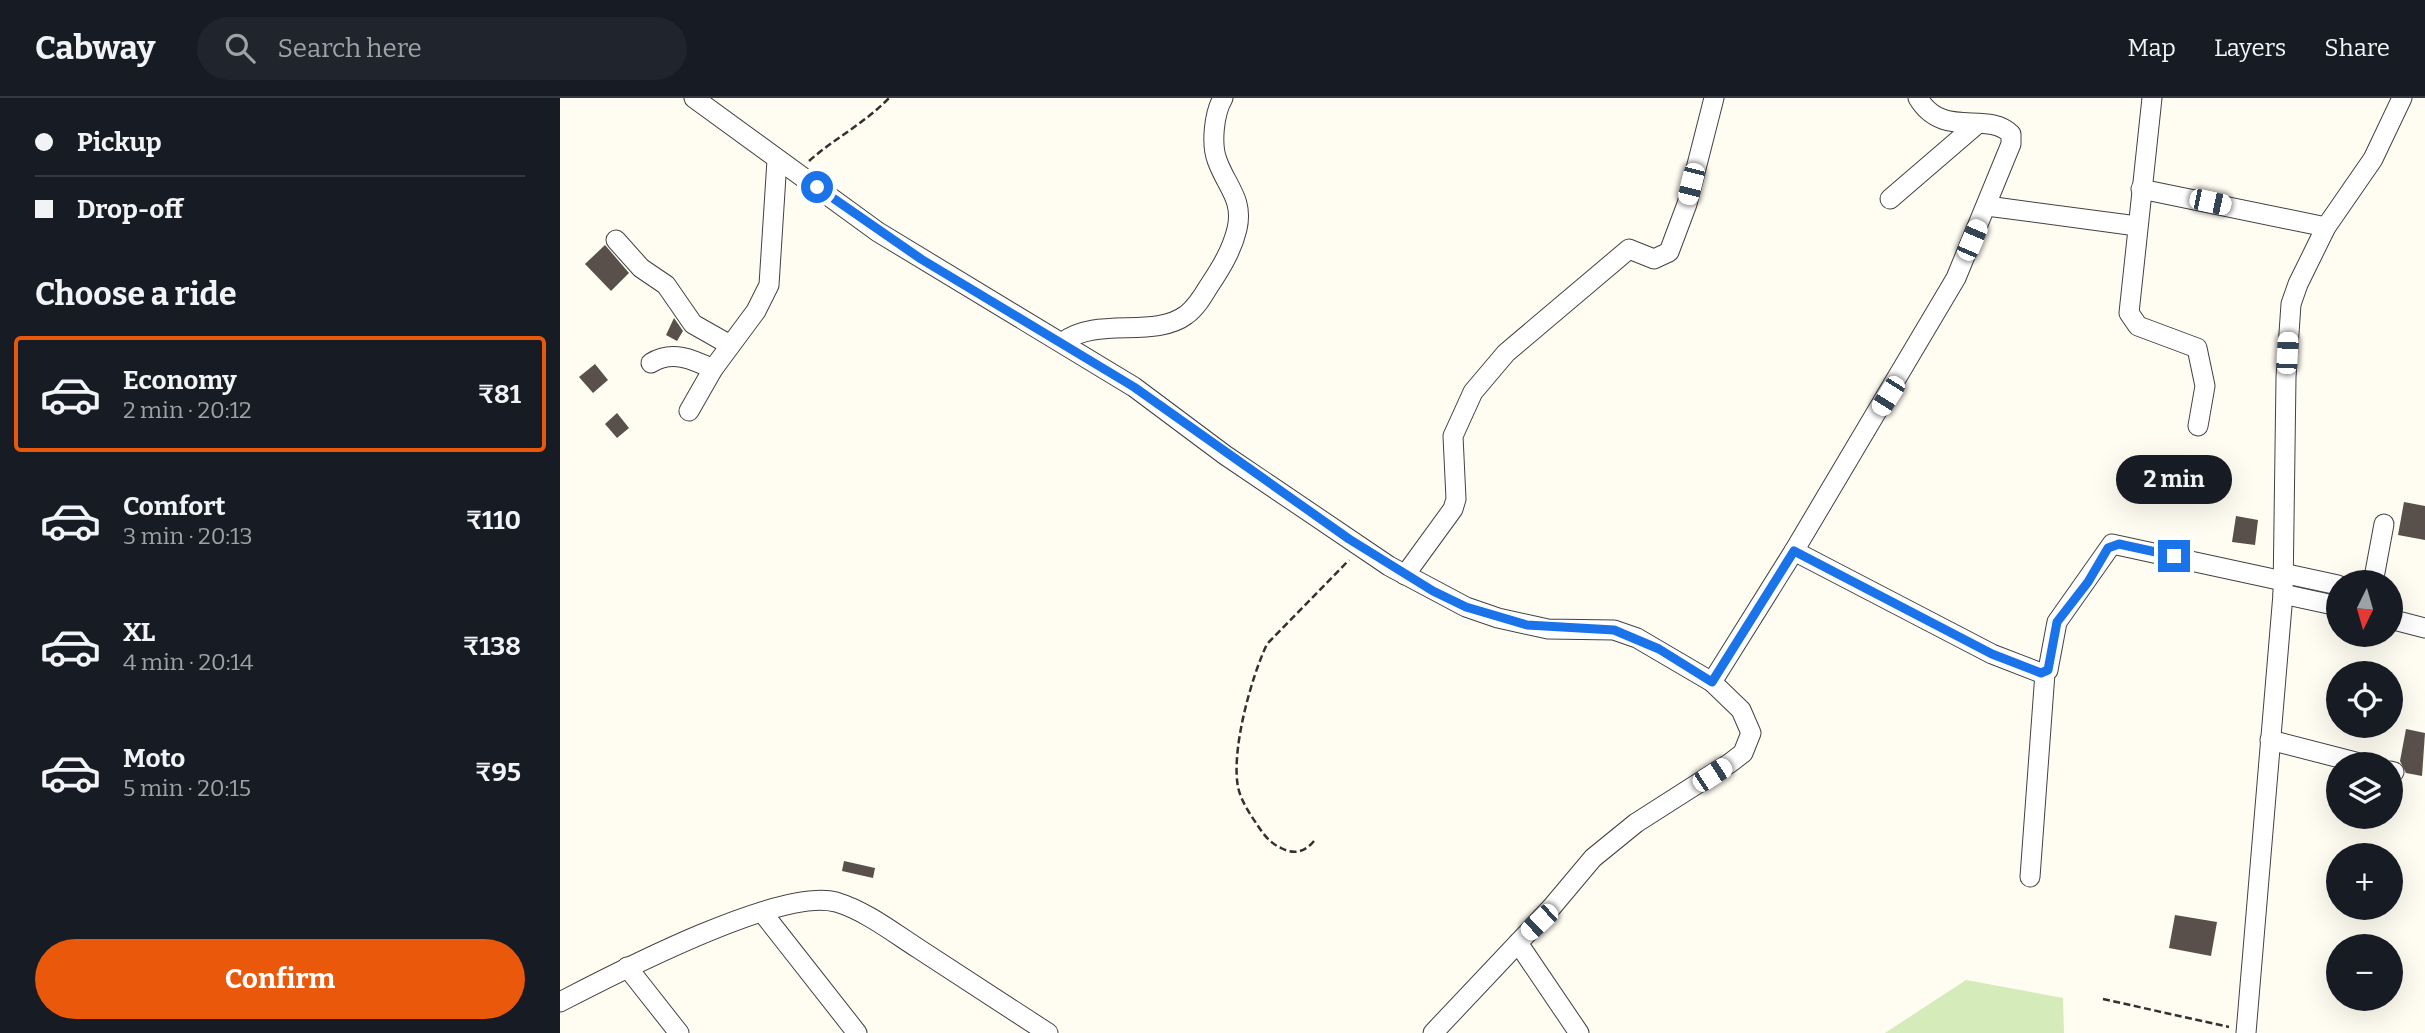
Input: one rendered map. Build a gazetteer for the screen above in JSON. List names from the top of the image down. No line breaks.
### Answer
{"north":"bottom","page":{"header":"Cabway","search":"Search here","nav":["Map","Layers","Share"],"banner":["Pickup","Drop-off"],"heading":"Choose a ride","list":[{"name":"Economy","note":"2 min · 20:12","value":"₹81"},{"name":"Comfort","note":"3 min · 20:13","value":"₹110"},{"name":"XL","note":"4 min · 20:14","value":"₹138"},{"name":"Moto","note":"5 min · 20:15","value":"₹95"}],"bubble":"2 min","map_buttons":["+","−"],"buttons":"Confirm"}}
